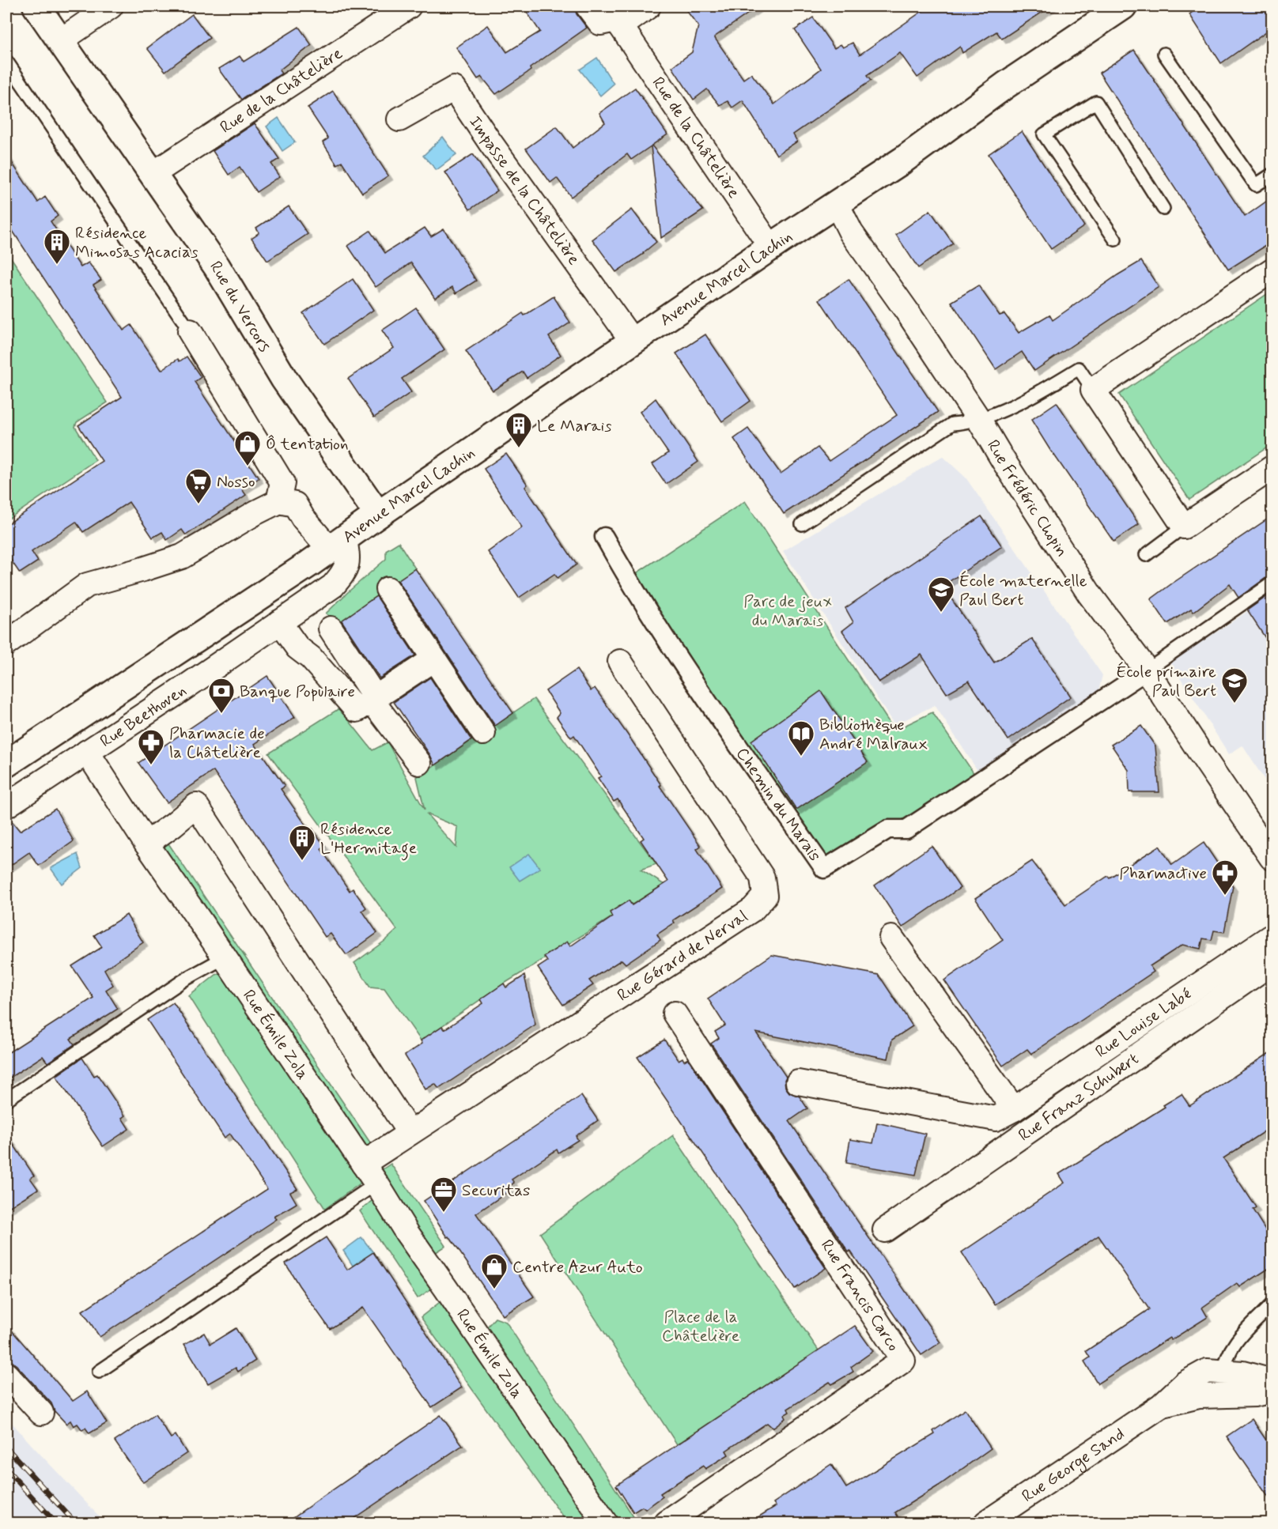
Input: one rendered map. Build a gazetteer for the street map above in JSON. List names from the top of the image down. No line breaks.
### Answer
{"streets":{"street":["Rue de la Châtelière","Impasse de la Châtelière","Avenue Marcel Cachin","Rue du Vercors","Rue Frédéric Chopin","Rue Beethoven","Chemin du Marais","Rue Gérard de Nerval","Rue Louise Labé","Rue Émile Zola","Rue Franz Schubert","Rue Francis Carco","Rue George Sand"]},"crossings":[["Rue de la Châtelière","Avenue Marcel Cachin"],["Rue de la Châtelière","Rue du Vercors"],["Impasse de la Châtelière","Avenue Marcel Cachin"],["Avenue Marcel Cachin","Rue du Vercors"],["Avenue Marcel Cachin","Rue Frédéric Chopin"],["Avenue Marcel Cachin","Rue Beethoven"],["Rue Frédéric Chopin","Chemin du Marais"],["Rue Beethoven","Rue Émile Zola"],["Rue Gérard de Nerval","Rue Émile Zola"]],"parks":["Parc de jeux du Marais","Place de la Châtelière"],"places":{"building":["Résidence Mimosas Acacias","Le Marais","Résidence L'Hermitage"],"shop":["Ô tentation","Centre Azur Auto"],"supermarket":["Nosso"],"school or university":["École maternelle Paul Bert","École primaire Paul Bert"],"bank":["Banque Populaire"],"library":["Bibliothèque André Malraux"],"pharmacy":["Pharmacie de la Châtelière","Pharmactive"],"office":["Securitas"]}}
